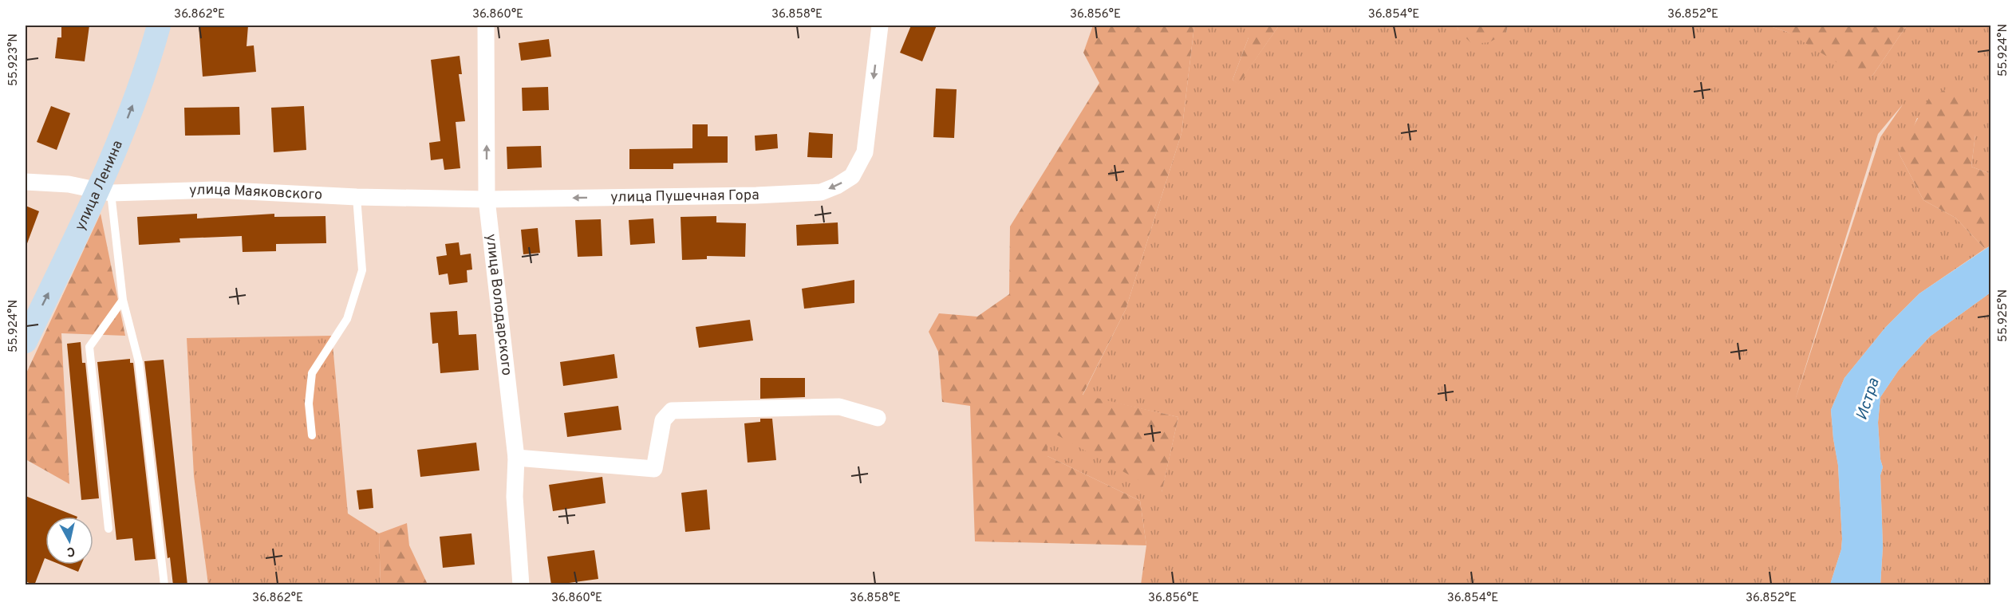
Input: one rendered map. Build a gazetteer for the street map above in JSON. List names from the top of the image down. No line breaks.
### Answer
{"streets":{"street":["улица Ленина","улица Маяковского","улица Пушечная Гора","улица Володарского"]},"crossings":[["улица Ленина","улица Маяковского"],["улица Маяковского","улица Пушечная Гора"],["улица Маяковского","улица Володарского"],["улица Пушечная Гора","улица Володарского"]],"one_way":["улица Ленина","улица Пушечная Гора"],"water":["Истра"],"north":"bottom","coordinates":["36.862°E","36.860°E","36.858°E","36.856°E","36.854°E","36.852°E","55.924°N","55.923°N","55.925°N"]}
